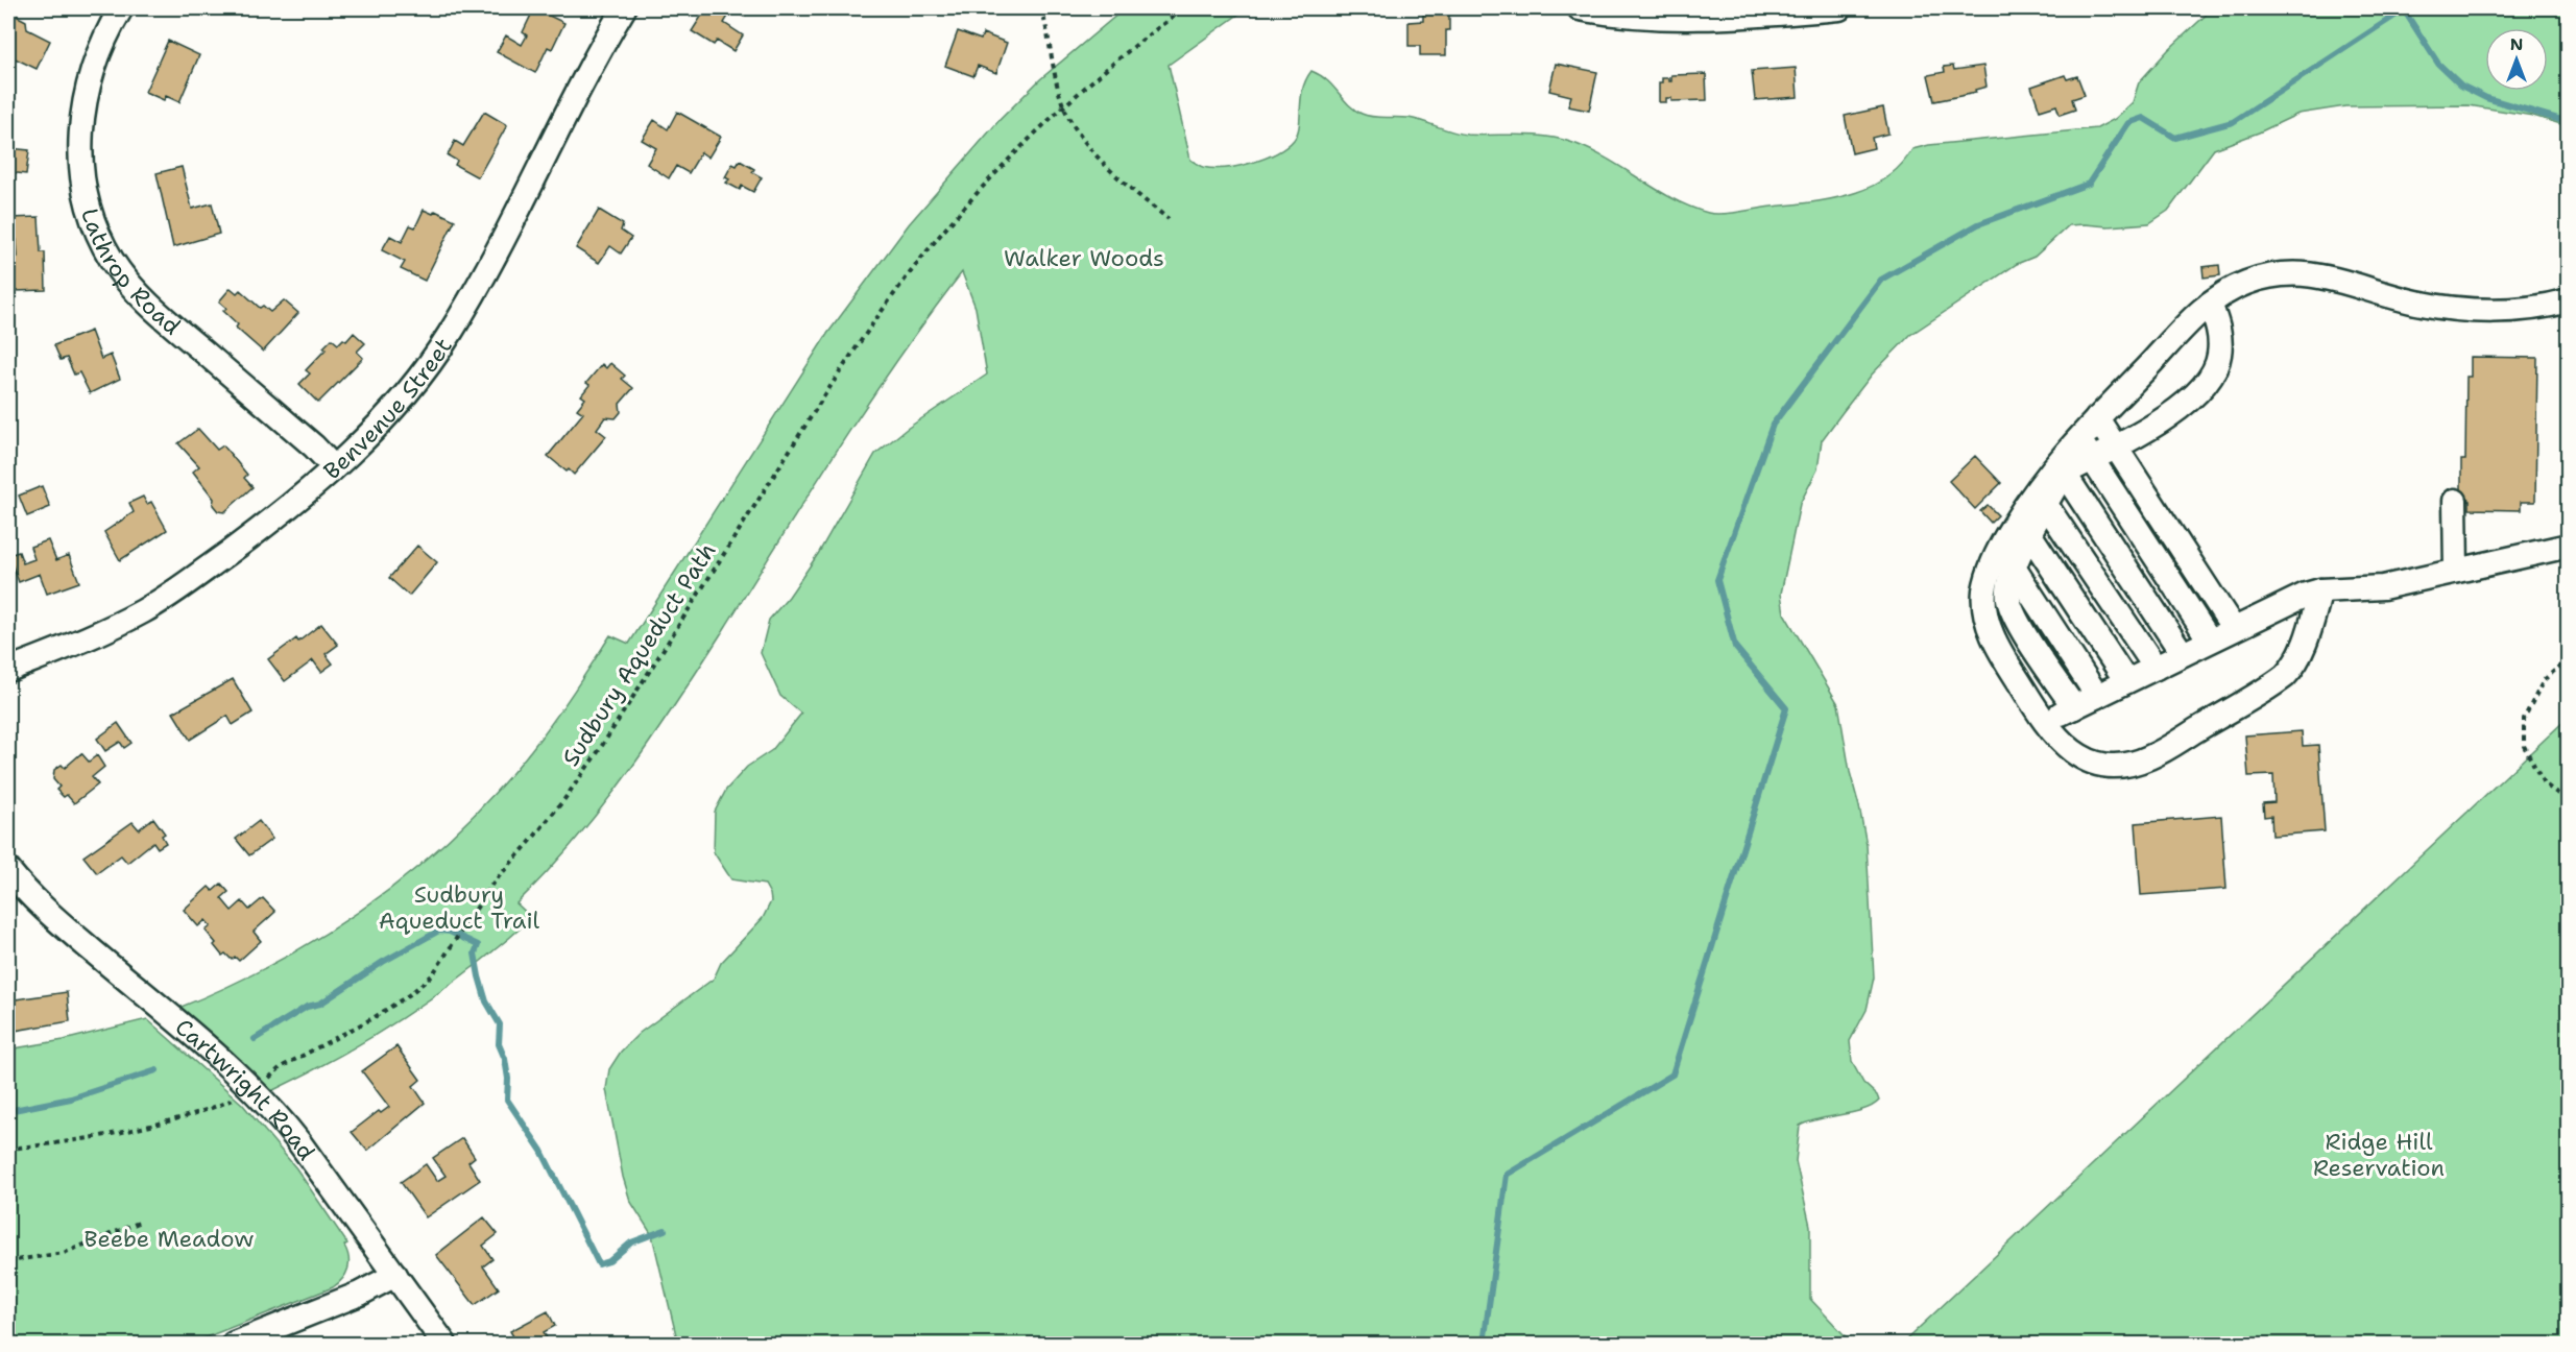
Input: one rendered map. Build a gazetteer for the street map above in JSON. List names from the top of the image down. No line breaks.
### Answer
{"streets":{"street":["Lathrop Road","Benvenue Street","Cartwright Road"],"path":["Sudbury Aqueduct Path"]},"crossings":[["Lathrop Road","Benvenue Street"],["Sudbury Aqueduct Path","Cartwright Road"]],"parks":["Walker Woods","Sudbury Aqueduct Trail","Ridge Hill Reservation","Beebe Meadow"],"north":"top"}
